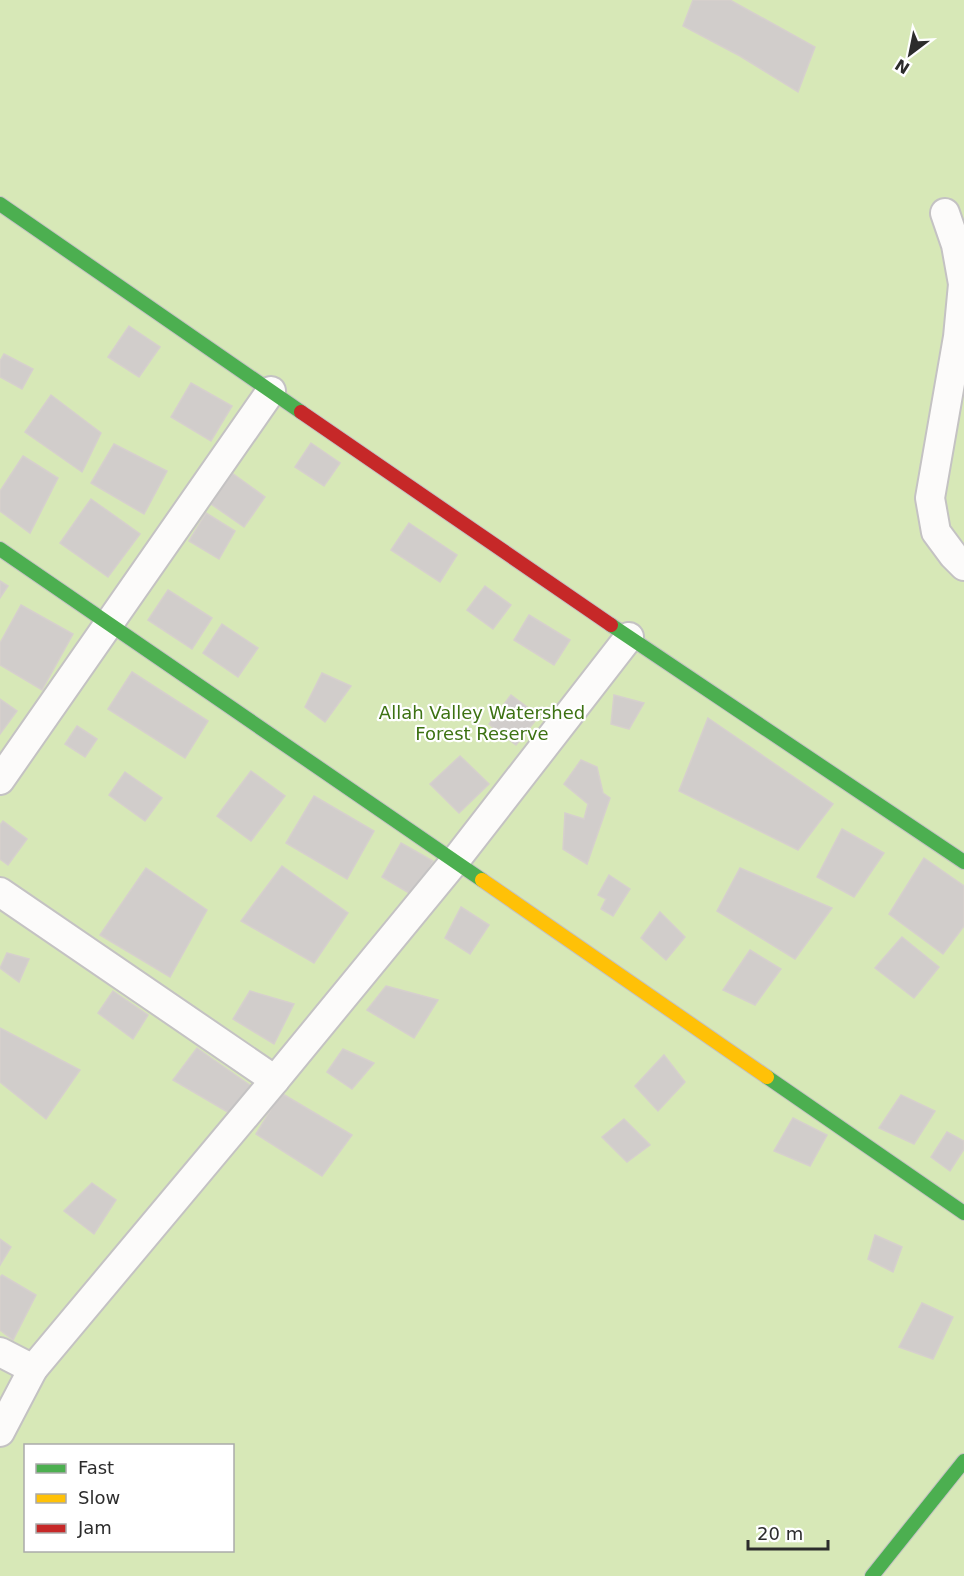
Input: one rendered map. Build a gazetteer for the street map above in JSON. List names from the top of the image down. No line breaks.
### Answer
{"parks":["Allah Valley Watershed Forest Reserve"],"legend":["Fast","Slow","Jam"],"scale_bar":"20 m","north":"bottom left"}
